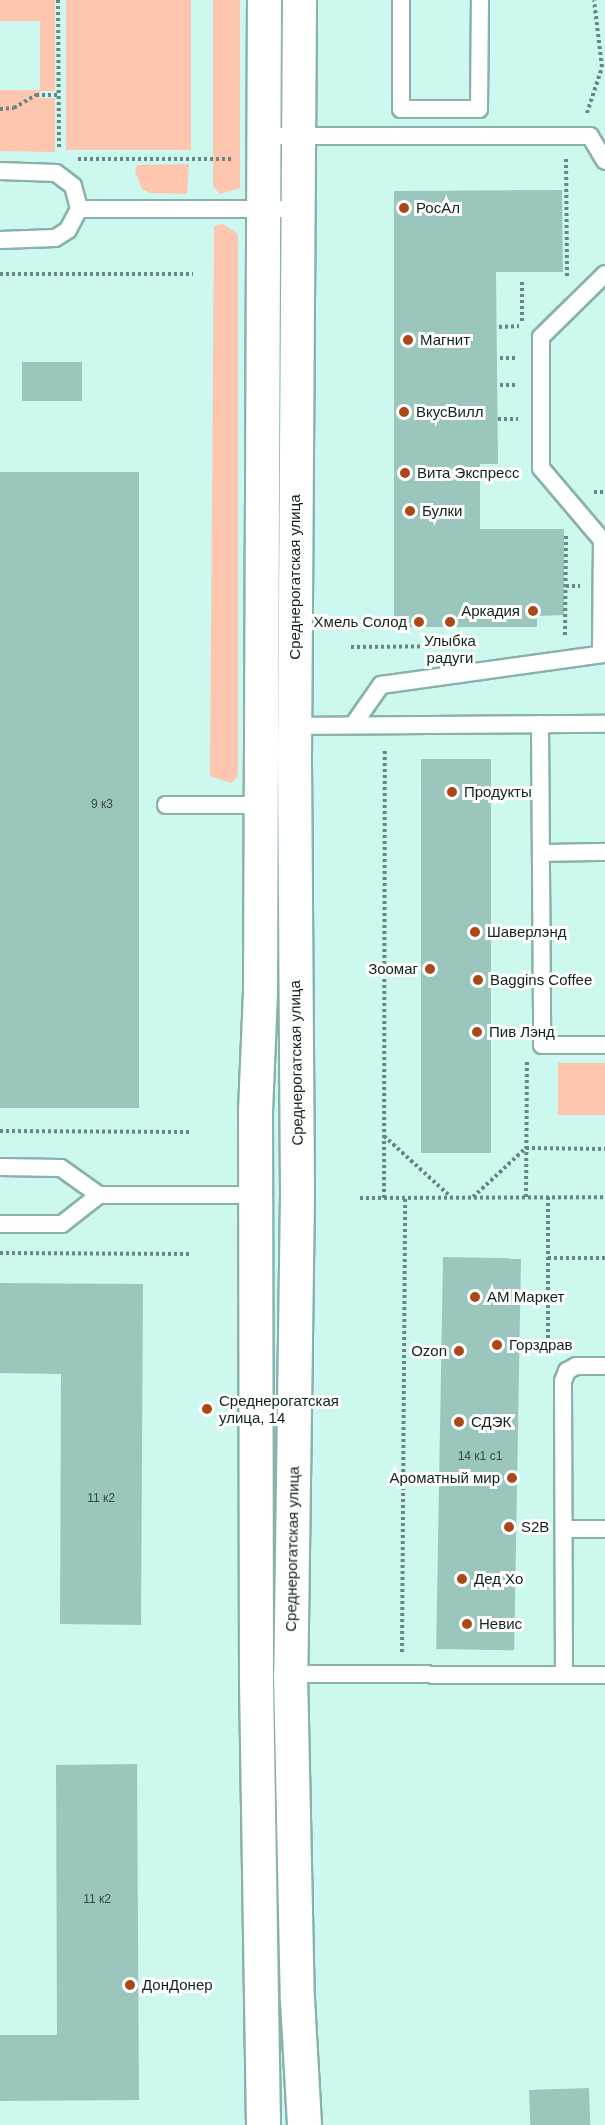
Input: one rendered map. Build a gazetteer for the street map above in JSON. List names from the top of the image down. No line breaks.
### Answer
{"streets":{"street":["Среднерогатская улица"]},"places":["РосАл","Магнит","ВкусВилл","Вита Экспресс","Булки","Аркадия","Хмель Солод","Улыбка радуги","Продукты","Шаверлэнд","Зоомаг","Baggins Coffee","Пив Лэнд","АМ Маркет","Горздрав","Ozon","Среднерогатская улица, 14","СДЭК","Ароматный мир","S2B","Дед Хо","Невис","ДонДонер"],"house_numbers":["9 к3","14 к1 с1","11 к2","11 к2"]}
